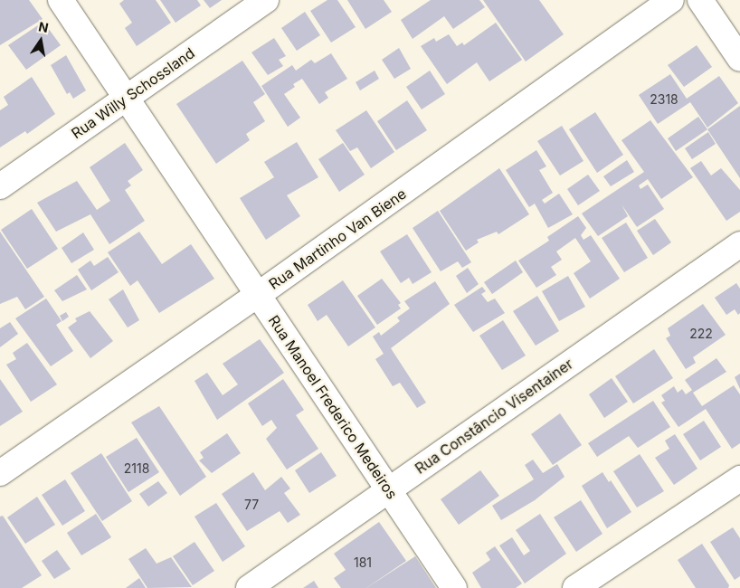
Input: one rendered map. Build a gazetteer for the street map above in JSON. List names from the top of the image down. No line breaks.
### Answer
{"streets":{"street":["Rua Willy Schossland","Rua Martinho Van Biene","Rua Manoel Frederico Medeiros","Rua Constâncio Visentainer"]},"crossings":[["Rua Willy Schossland","Rua Manoel Frederico Medeiros"],["Rua Martinho Van Biene","Rua Manoel Frederico Medeiros"],["Rua Manoel Frederico Medeiros","Rua Constâncio Visentainer"]],"house_numbers":["2318","222","2118","77","181"],"north":"top"}
